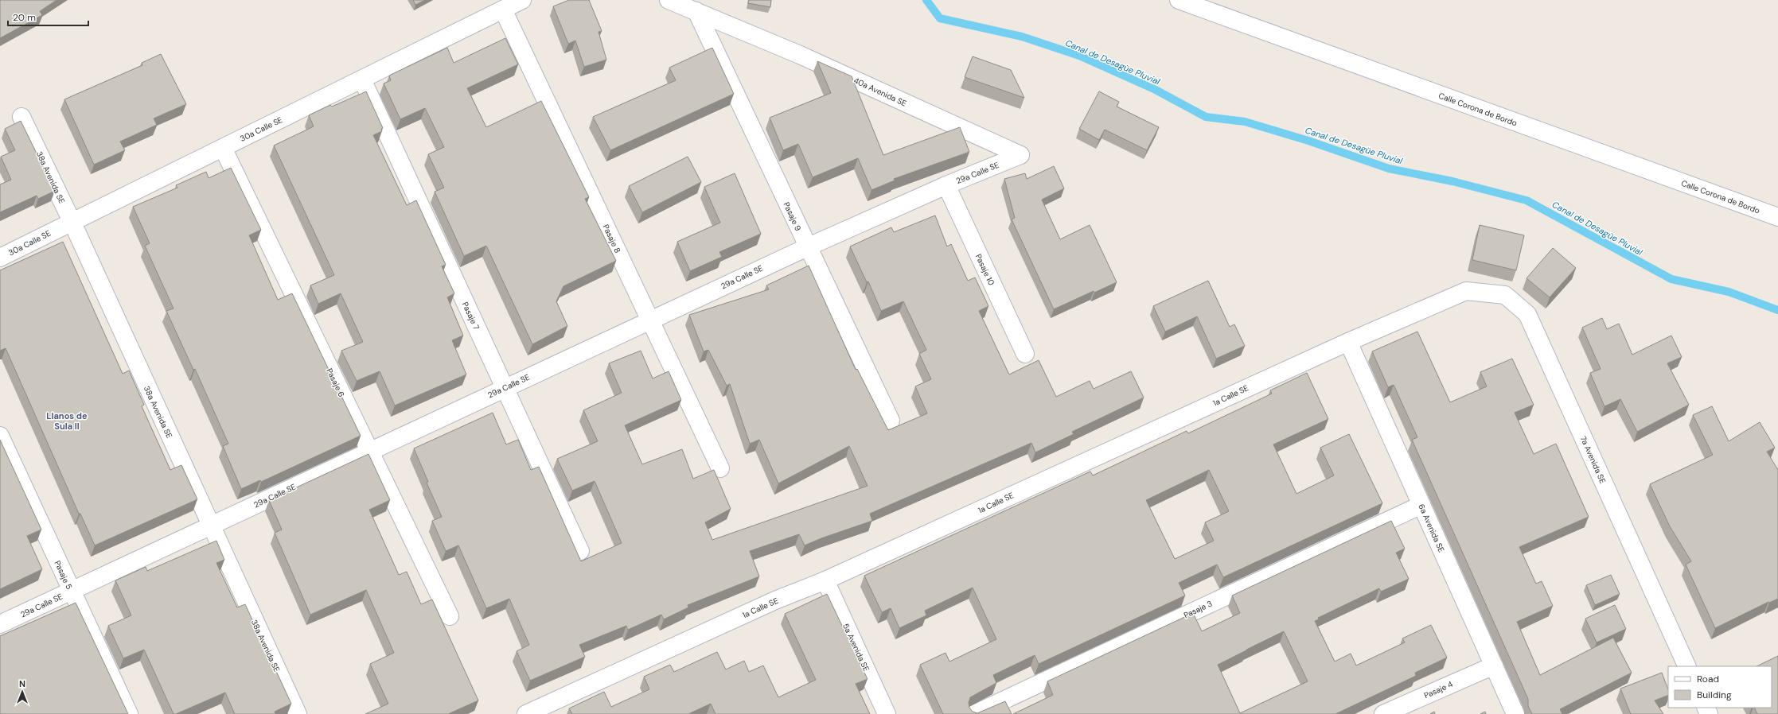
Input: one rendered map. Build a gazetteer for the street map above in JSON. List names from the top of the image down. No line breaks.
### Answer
{"streets":{"street":["40a Avenida SE","Calle Corona de Bordo","30a Calle SE","29a Calle SE","38a Avenida SE","Pasaje 9","Pasaje 8","Pasaje 10","Pasaje 7","Pasaje 6","1a Calle SE","7a Avenida SE","6a Avenida SE","Pasaje 5","Pasaje 3","5a Avenida SE","Pasaje 4"]},"crossings":[["40a Avenida SE","29a Calle SE"],["40a Avenida SE","Pasaje 9"],["30a Calle SE","38a Avenida SE"],["30a Calle SE","Pasaje 8"],["30a Calle SE","Pasaje 7"],["30a Calle SE","Pasaje 6"],["29a Calle SE","38a Avenida SE"],["29a Calle SE","Pasaje 9"],["29a Calle SE","Pasaje 8"],["29a Calle SE","Pasaje 10"],["29a Calle SE","Pasaje 7"],["29a Calle SE","Pasaje 6"],["29a Calle SE","Pasaje 5"],["1a Calle SE","7a Avenida SE"],["1a Calle SE","6a Avenida SE"],["1a Calle SE","5a Avenida SE"],["6a Avenida SE","Pasaje 3"],["6a Avenida SE","Pasaje 4"]],"districts":["Llanos de Sula II"],"water":["Canal de Desagüe Pluvial"],"legend":["Road","Building"],"scale_bar":"20 m","north":"top"}
